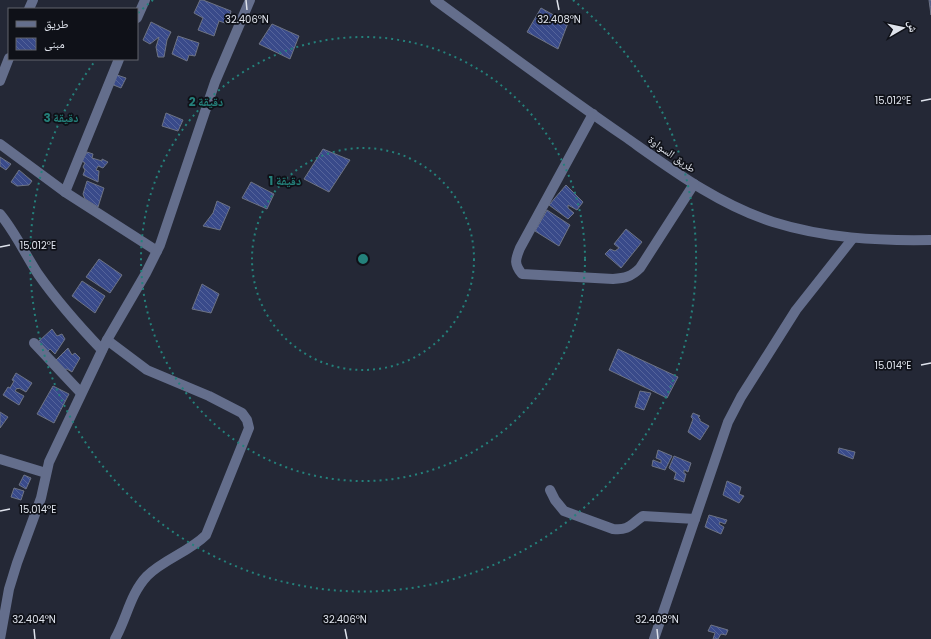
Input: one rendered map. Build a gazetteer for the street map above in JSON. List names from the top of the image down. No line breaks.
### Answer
{"streets":{"street":["طريق السواوة"]},"legend":["طريق","مبنى"],"north":"right","coordinates":["32.406°N","32.408°N","15.012°E","15.014°E","32.404°N"],"rings":["2 دقيقة","3 دقيقة","1 دقيقة"]}
